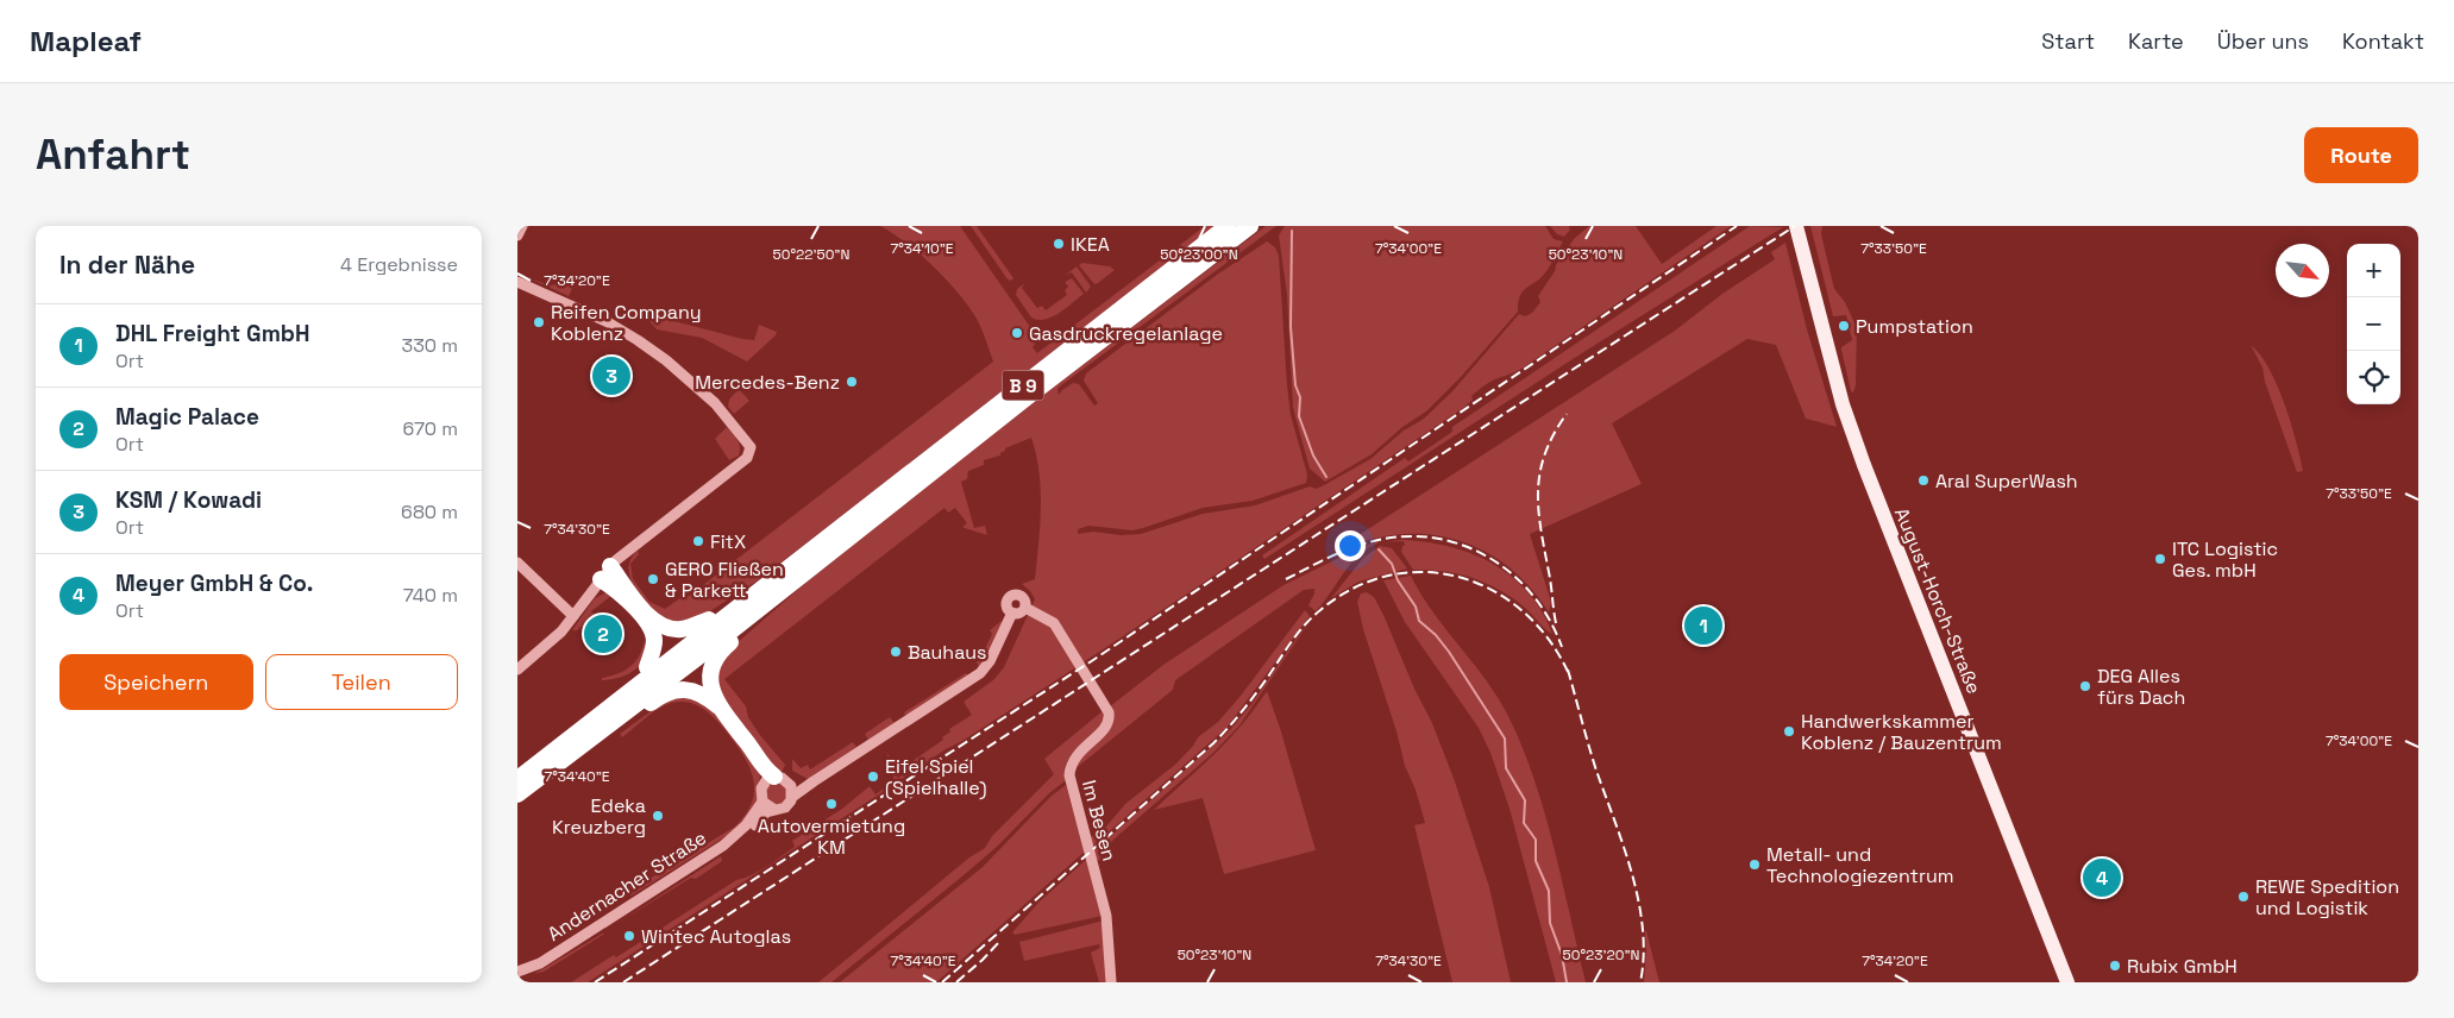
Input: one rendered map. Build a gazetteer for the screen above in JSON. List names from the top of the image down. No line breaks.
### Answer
{"streets":{"highway":["B 9"],"main road":["August-Horch-Straße"],"street":["Im Besen","Andernacher Straße"]},"places":["IKEA","Reifen Company Koblenz","Pumpstation","Gasdruckregelanlage","Mercedes-Benz","Aral SuperWash","FitX","ITC Logistic Ges. mbH","GERO Fließen & Parkett","Bauhaus","DEG Alles fürs Dach","Handwerkskammer Koblenz / Bauzentrum","Eifel Spiel (Spielhalle)","Autovermietung KM","Edeka Kreuzberg","Metall- und Technologiezentrum","REWE Spedition und Logistik","Wintec Autoglas","Rubix GmbH"],"north":"bottom right","page":{"header":"Mapleaf","nav":["Start","Karte","Über uns","Kontakt"],"buttons":["Route",["Speichern","Teilen"]],"title":"Anfahrt","heading":["In der Nähe","4 Ergebnisse"],"map_buttons":["+","−"],"list":[{"mark":"1","name":"DHL Freight GmbH","note":"Ort","value":"330 m"},{"mark":"2","name":"Magic Palace","note":"Ort","value":"670 m"},{"mark":"3","name":"KSM / Kowadi","note":"Ort","value":"680 m"},{"mark":"4","name":"Meyer GmbH & Co.","note":"Ort","value":"740 m"}],"pins":["3","1","2","4"]},"coordinates":["7°34'10\"E","7°34'00\"E","7°33'50\"E","50°22'50\"N","50°23'00\"N","50°23'10\"N","7°34'20\"E","7°34'30\"E","7°34'40\"E","50°23'20\"N"]}
